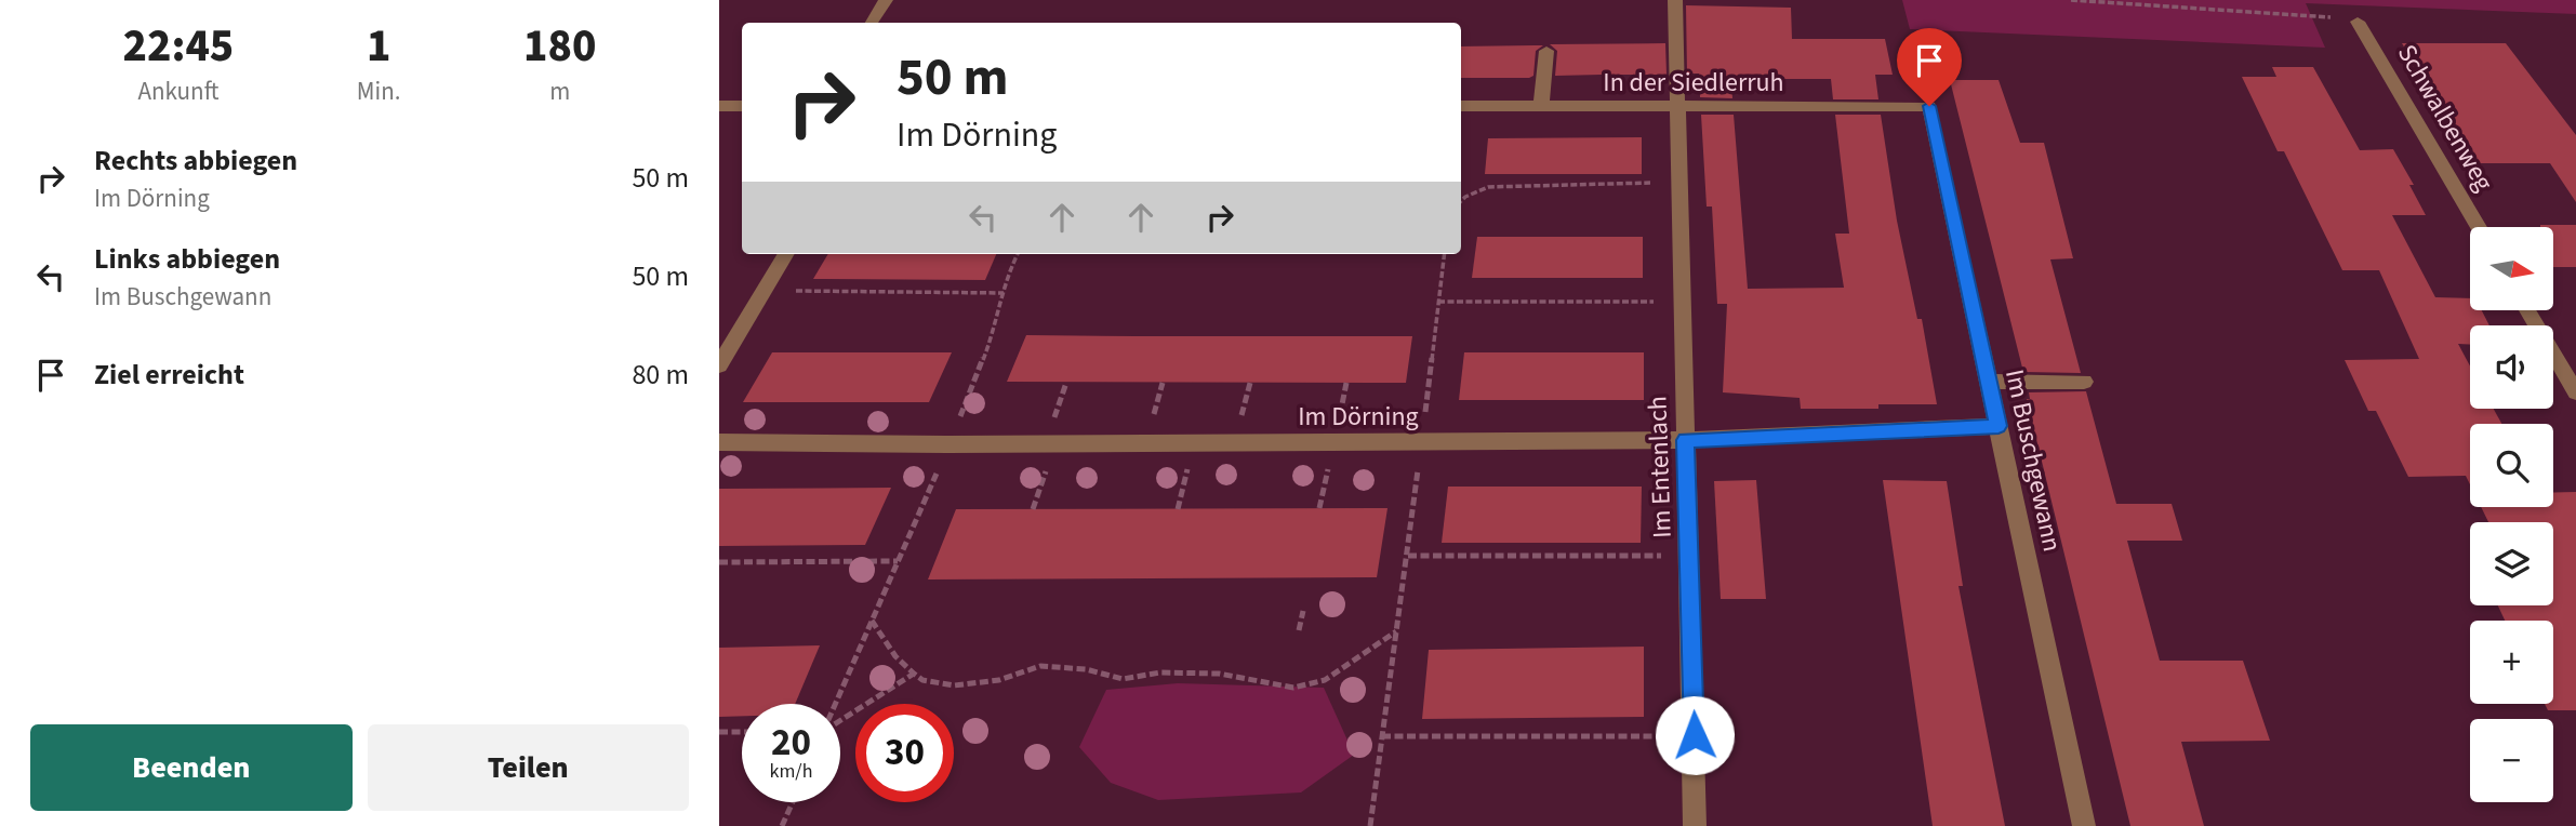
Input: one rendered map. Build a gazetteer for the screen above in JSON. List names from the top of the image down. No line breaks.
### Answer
{"streets":{"street":["In der Siedlerruh","Schwalbenweg","Im Dörning","Im Buschgewann","Im Entenlach"]},"crossings":[["In der Siedlerruh","Im Buschgewann"],["In der Siedlerruh","Im Entenlach"],["Im Dörning","Im Buschgewann"],["Im Dörning","Im Entenlach"]],"north":"right","page":{"eta":["22:45","Ankunft","1","Min.","180","m"],"turn":["50 m","Im Dörning"],"list":[{"name":"Rechts abbiegen","note":"Im Dörning","value":"50 m"},{"name":"Links abbiegen","note":"Im Buschgewann","value":"50 m"},{"name":"Ziel erreicht","value":"80 m"}],"map_buttons":["+","−"],"speed":"20 km/h","limit":"30","buttons":["Beenden","Teilen"]}}
